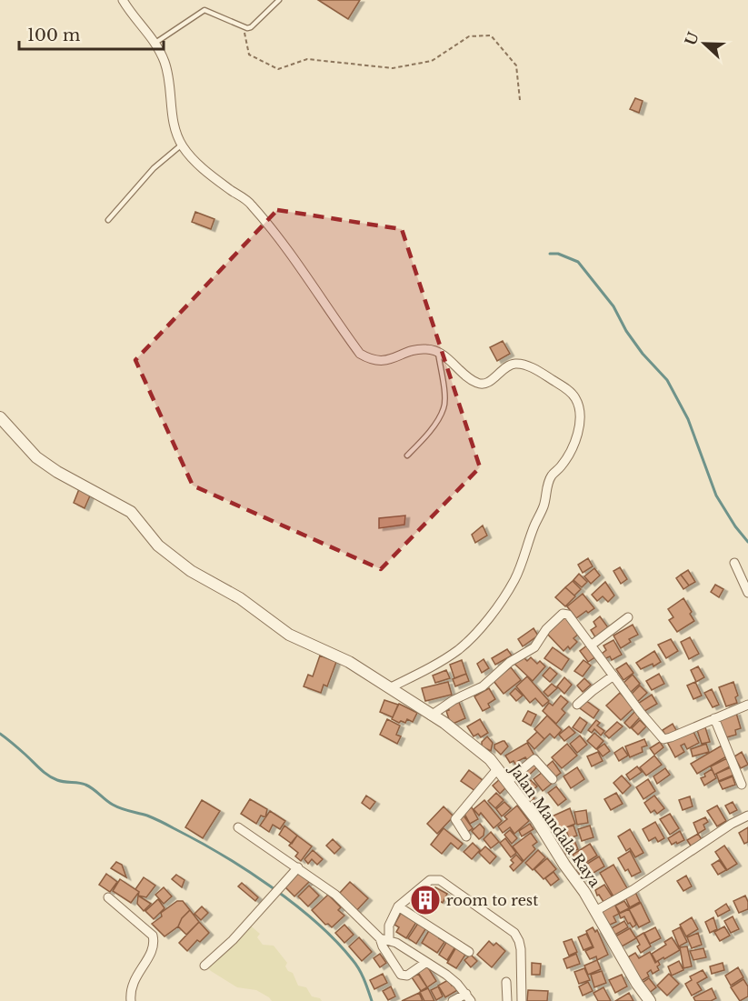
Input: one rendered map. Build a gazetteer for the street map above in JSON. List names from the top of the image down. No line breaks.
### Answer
{"streets":{"street":["Jalan Mandala Raya"]},"places":{"building":["room to rest"]},"scale_bar":"100 m","north":"left"}
